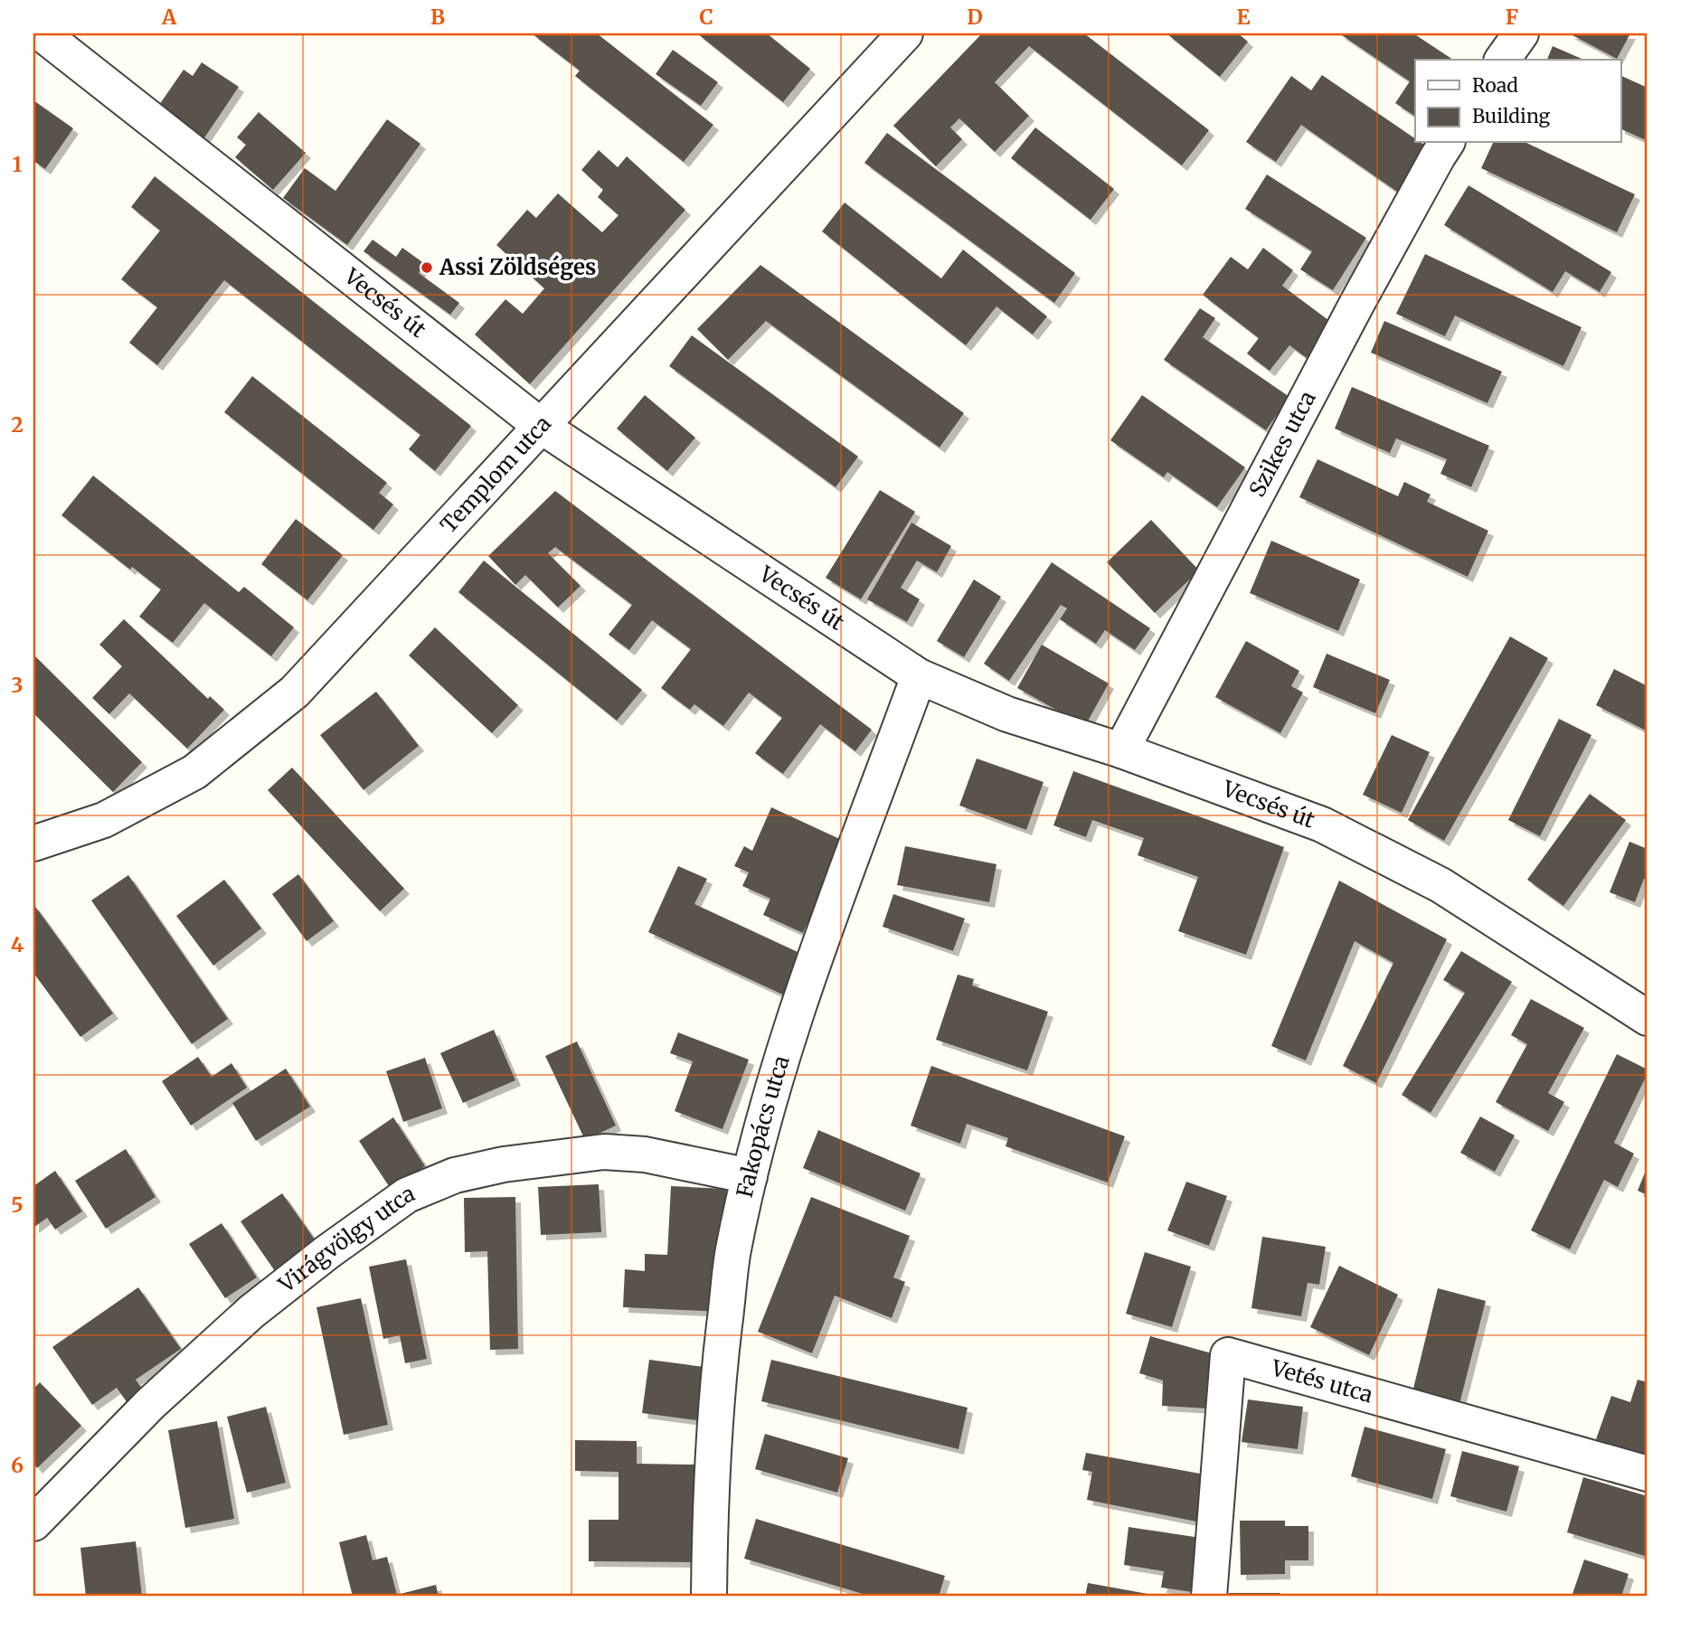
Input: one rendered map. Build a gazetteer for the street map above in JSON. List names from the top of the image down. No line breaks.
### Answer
{"streets":{"street":["Vecsés út","Szikes utca","Templom utca","Fakopács utca","Virágvölgy utca","Vetés utca"]},"crossings":[["Vecsés út","Szikes utca"],["Vecsés út","Templom utca"],["Vecsés út","Fakopács utca"],["Fakopács utca","Virágvölgy utca"]],"places":["Assi Zöldséges"],"legend":["Road","Building"],"grid":{"columns":["A","B","C","D","E","F"],"rows":["1","2","3","4","5","6"]}}
